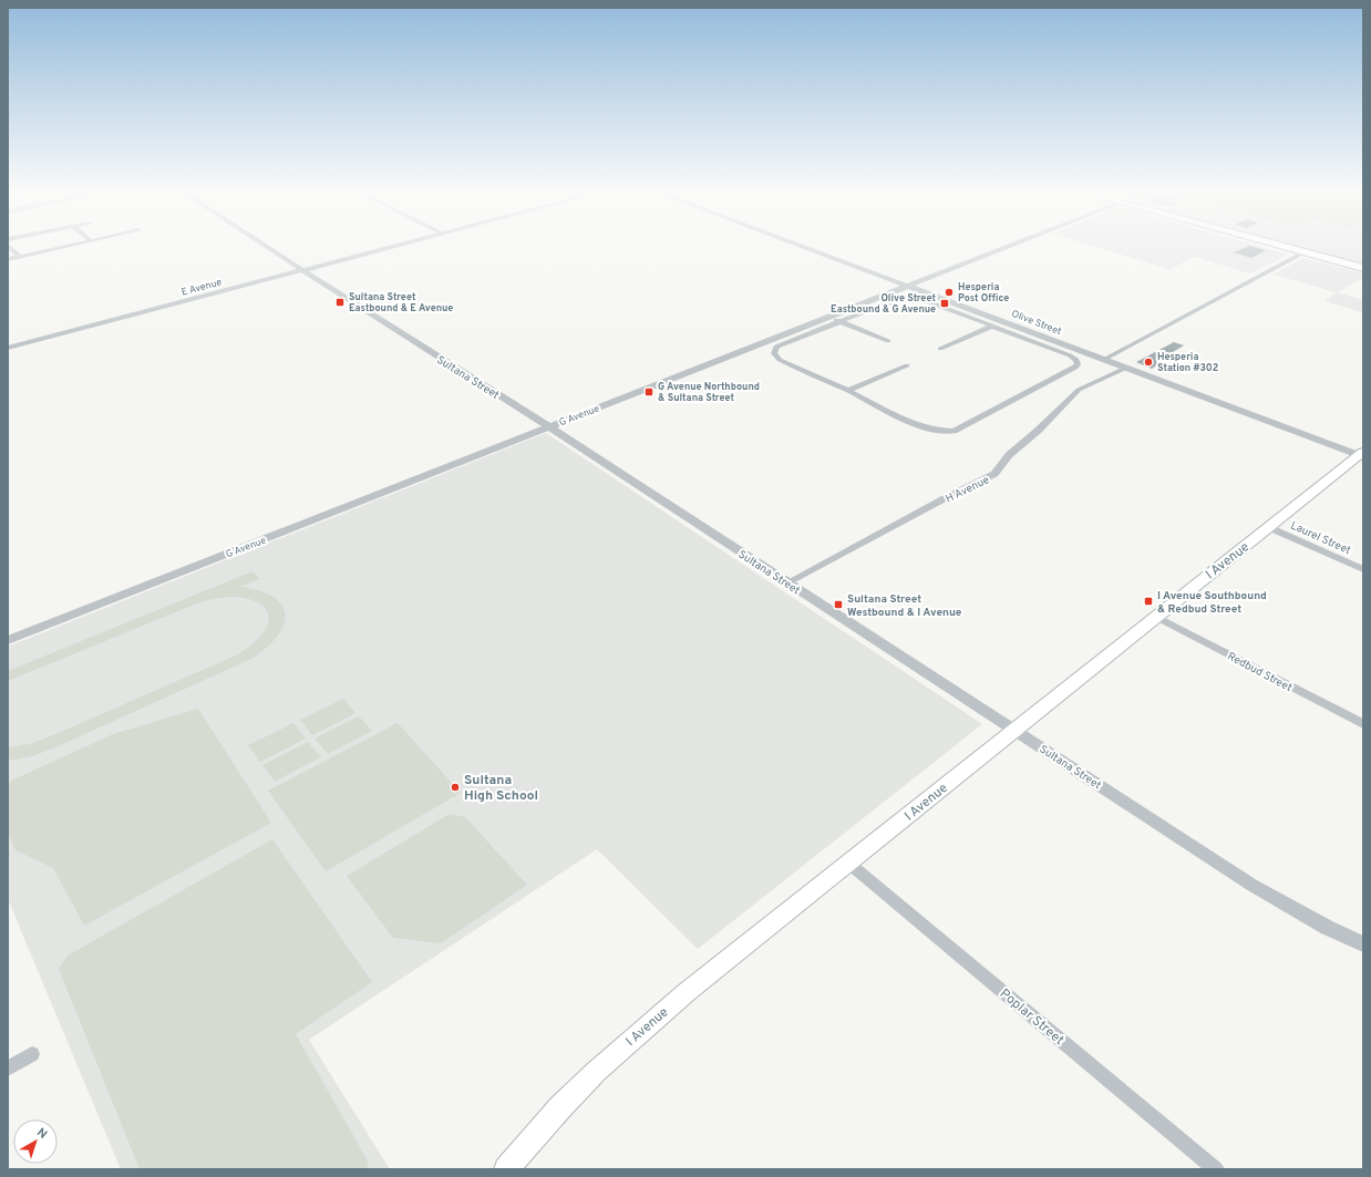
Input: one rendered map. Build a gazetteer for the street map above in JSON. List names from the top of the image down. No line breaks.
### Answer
{"streets":{"main road":["I Avenue"],"street":["E Avenue","Olive Street","Sultana Street","G Avenue","H Avenue","Laurel Street","Redbud Street","Poplar Street"]},"crossings":[["E Avenue","Sultana Street"],["Olive Street","G Avenue"],["Olive Street","H Avenue"],["Olive Street","I Avenue"],["Sultana Street","G Avenue"],["Sultana Street","H Avenue"],["Sultana Street","I Avenue"],["Laurel Street","I Avenue"],["I Avenue","Redbud Street"],["I Avenue","Poplar Street"]],"places":{"other":["Hesperia Post Office","Hesperia Station #302","Sultana High School"],"transit":["Sultana Street Eastbound & E Avenue","Olive Street Eastbound & G Avenue","G Avenue Northbound & Sultana Street","I Avenue Southbound & Redbud Street","Sultana Street Westbound & I Avenue"]},"north":"top right"}
